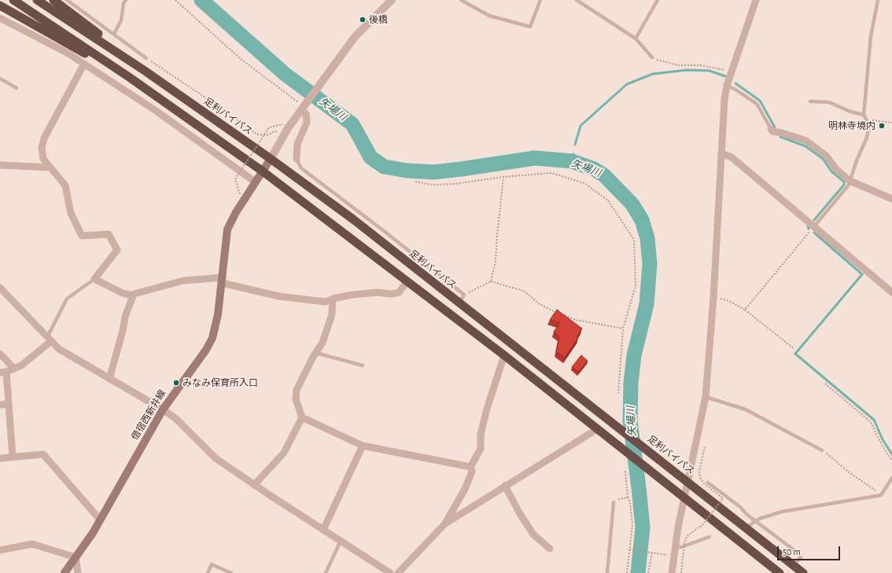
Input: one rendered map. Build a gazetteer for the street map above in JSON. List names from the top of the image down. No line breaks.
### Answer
{"streets":{"highway":["足利バイパス"],"main road":["借宿西新井線"]},"crossings":[["足利バイパス","借宿西新井線"]],"water":["矢場川"],"places":["後橋","明林寺境内","みなみ保育所入口"],"scale_bar":"50 m"}
